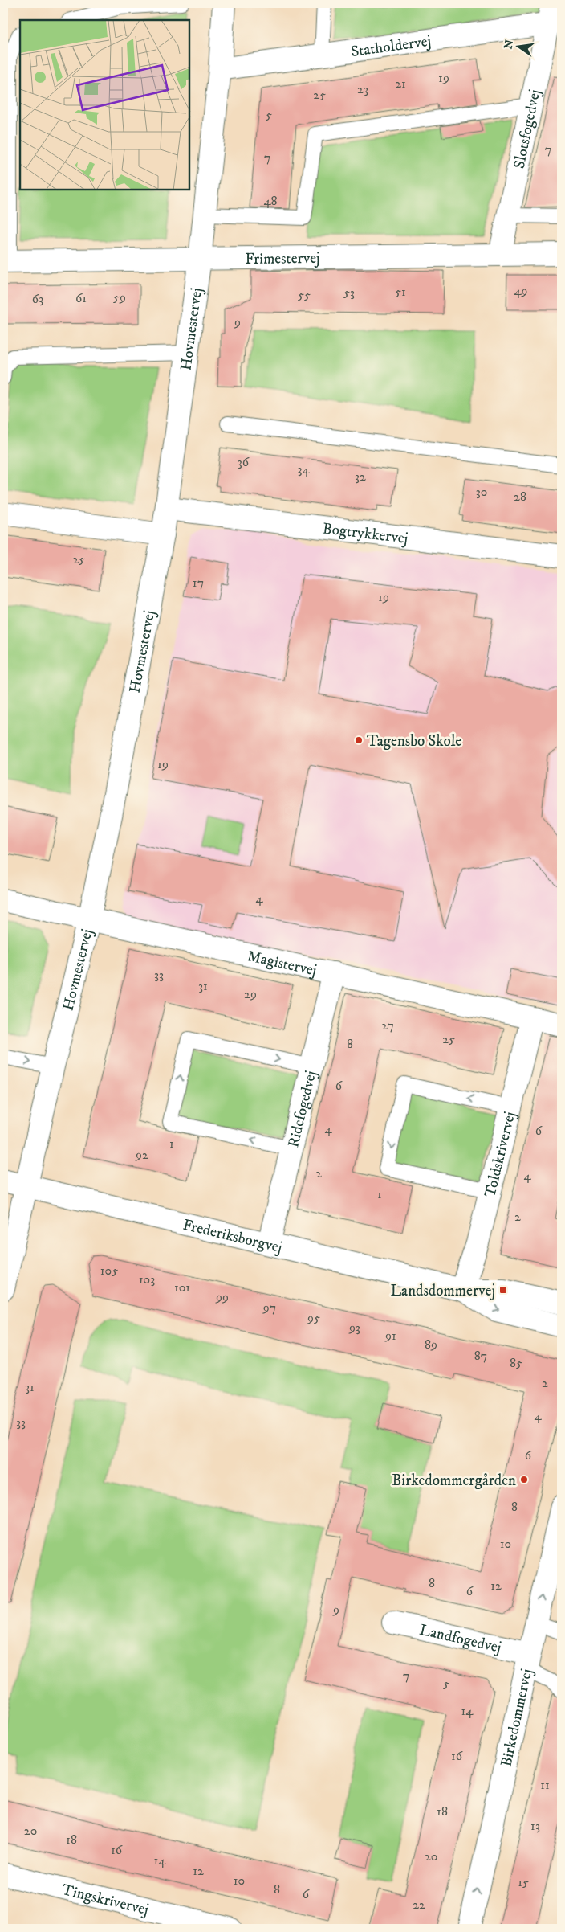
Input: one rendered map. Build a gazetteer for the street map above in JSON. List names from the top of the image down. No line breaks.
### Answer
{"streets":{"street":["Statholdervej","Slotsfogedvej","Frimestervej","Hovmestervej","Bogtrykkervej","Magistervej","Ridefogedvej","Toldskrivervej","Frederiksborgvej","Landfogedvej","Birkedommervej","Tingskrivervej"]},"crossings":[["Statholdervej","Slotsfogedvej"],["Statholdervej","Hovmestervej"],["Slotsfogedvej","Frimestervej"],["Frimestervej","Hovmestervej"],["Hovmestervej","Bogtrykkervej"],["Hovmestervej","Magistervej"],["Hovmestervej","Frederiksborgvej"],["Magistervej","Ridefogedvej"],["Magistervej","Toldskrivervej"],["Ridefogedvej","Frederiksborgvej"],["Toldskrivervej","Frederiksborgvej"],["Landfogedvej","Birkedommervej"]],"one_way":["Birkedommervej"],"places":{"other":["Tagensbo Skole","Birkedommergården"],"transit":["Landsdommervej"]},"house_numbers":["19","21","23","25","5","7","7","48","49","51","53","55","59","61","63","9","36","34","32","30","28","25","17","19","19","4","33","31","29","27","25","8","6","4","6","1","92","2","4","1","2","105","103","101","99","97","95","93","91","89","87","85","2","31","4","33","6","8","10","8","12","6","9","7","5","14","16","11","18","13","20","18","16","20","14","12","10","15","8","6","22"],"north":"left"}
